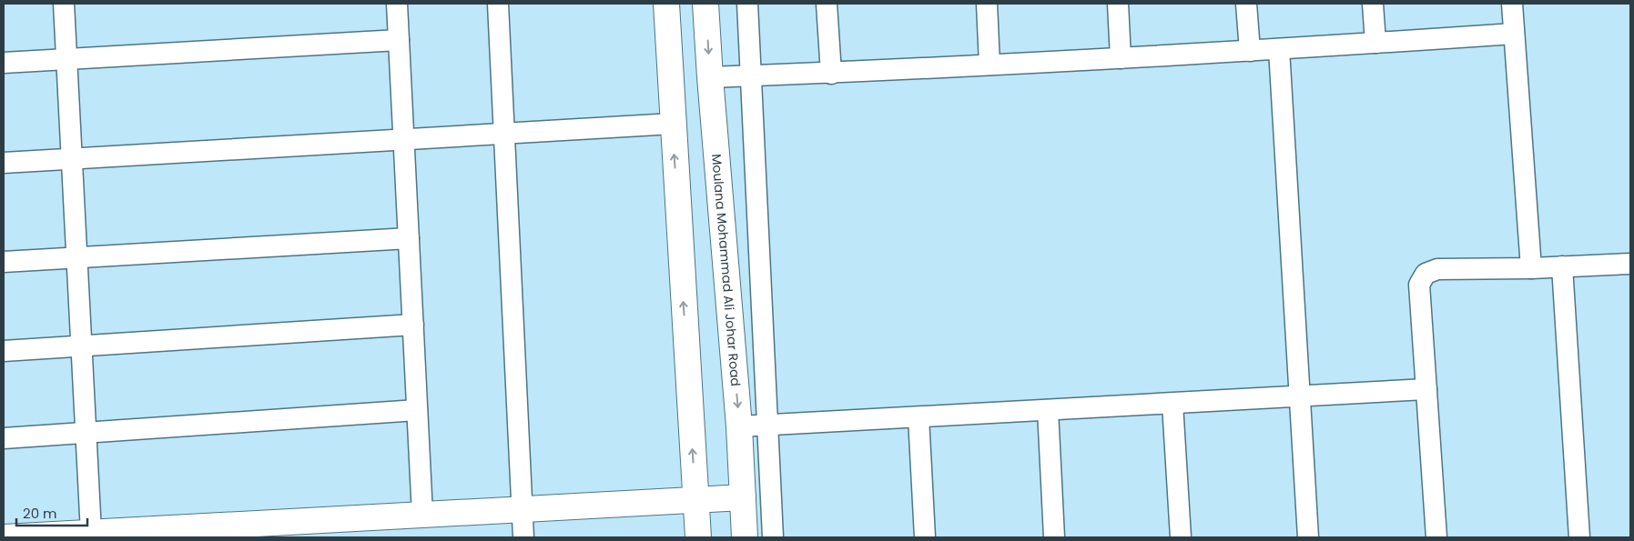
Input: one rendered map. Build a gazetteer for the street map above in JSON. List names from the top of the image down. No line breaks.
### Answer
{"streets":{"main road":["Moulana Mohammad Ali Johar Road"]},"scale_bar":"20 m"}
